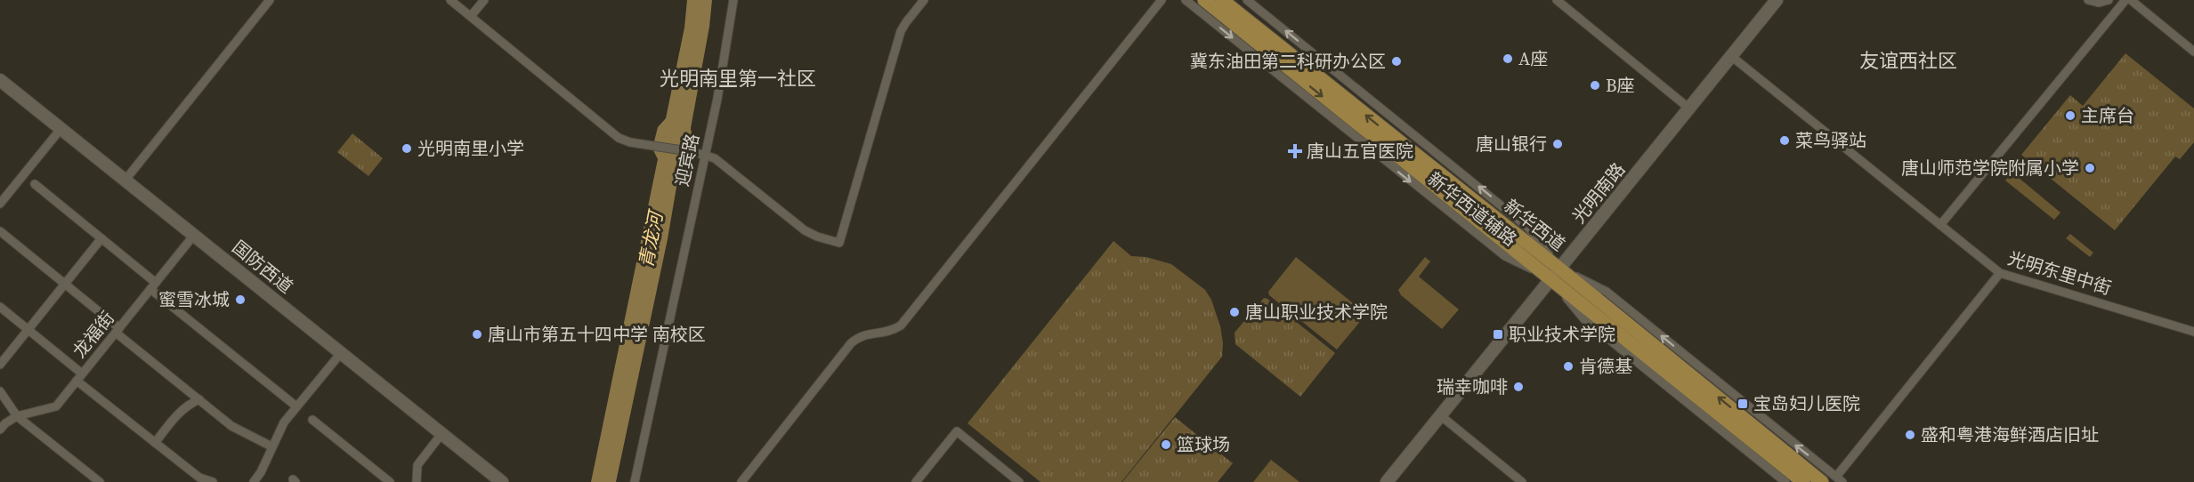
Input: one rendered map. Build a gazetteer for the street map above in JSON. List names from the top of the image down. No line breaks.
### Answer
{"streets":{"main road":["新华西道"],"street":["迎宾路","光明南路","新华西道辅路","国防西道","光明东里中街","龙福街"]},"crossings":[["光明南路","新华西道辅路"],["光明南路","新华西道"],["光明南路","光明东里中街"],["新华西道辅路","新华西道"],["国防西道","龙福街"]],"districts":["友谊西社区","光明南里第一社区"],"water":["青龙河"],"places":{"other":["A座","冀东油田第二科研办公区","B座","主席台","菜鸟驿站","唐山银行","光明南里小学","唐山师范学院附属小学","蜜雪冰城","唐山职业技术学院","唐山市第五十四中学 南校区","肯德基","瑞幸咖啡","盛和粤港海鲜酒店旧址","篮球场"],"health":["唐山五官医院"],"transit":["职业技术学院","宝岛妇儿医院"]}}
